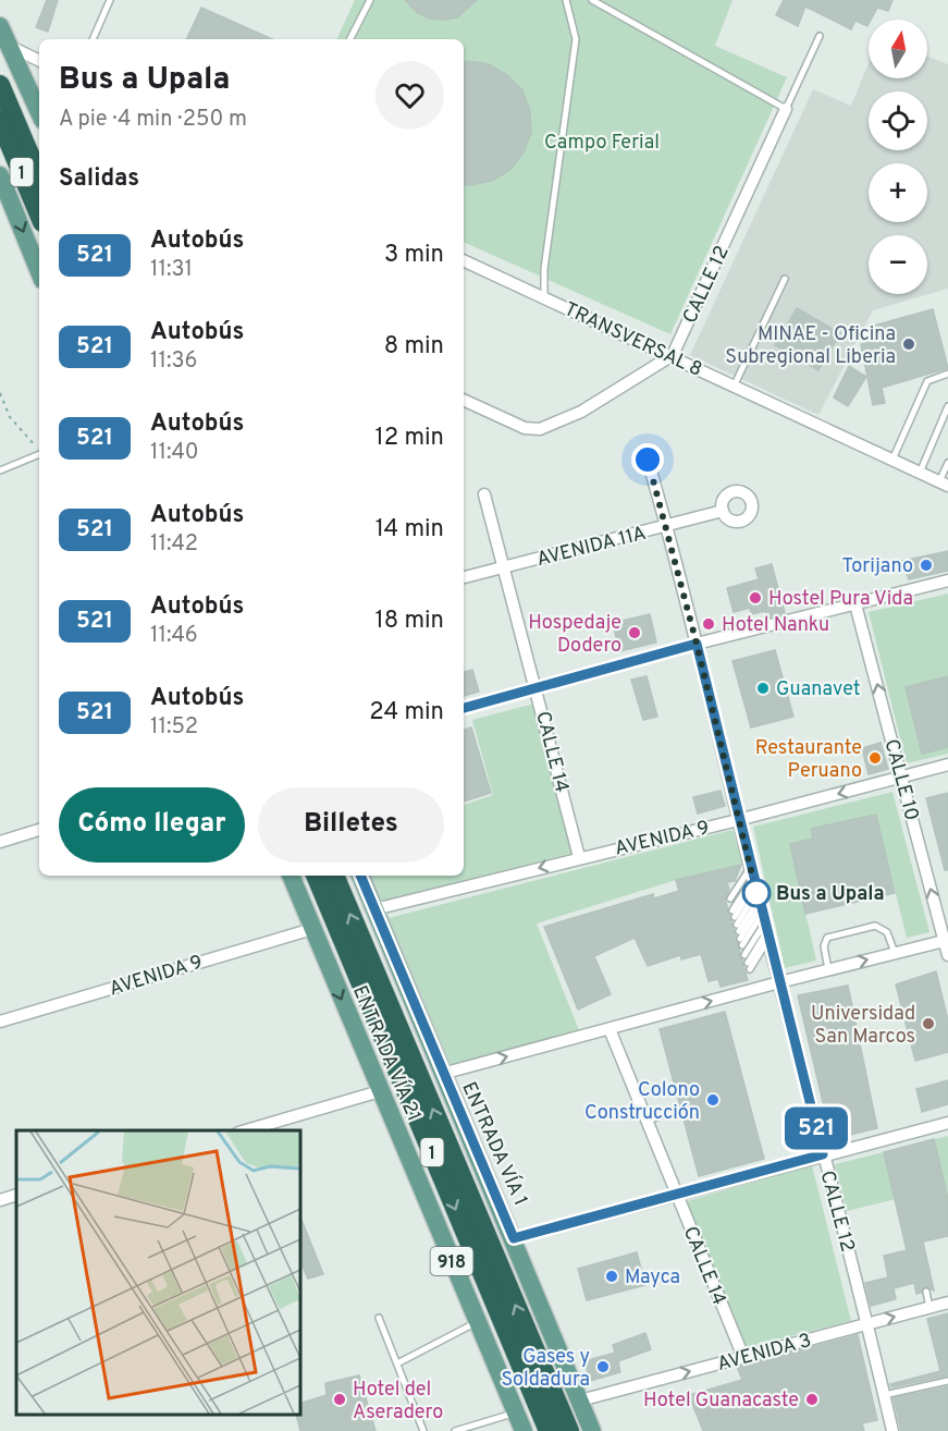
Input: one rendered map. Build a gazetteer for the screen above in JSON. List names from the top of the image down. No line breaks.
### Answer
{"streets":{"highway":["1"],"main road":["ENTRADA VÍA 21","ENTRADA VÍA 1","918"],"street":["CALLE 12","TRANSVERSAL 8","AVENIDA 11A","CALLE 14","CALLE 10","AVENIDA 9","AVENIDA 3"]},"crossings":[["CALLE 12","TRANSVERSAL 8"],["CALLE 12","AVENIDA 11A"],["CALLE 12","AVENIDA 9"],["CALLE 12","AVENIDA 3"],["AVENIDA 11A","CALLE 14"],["CALLE 14","AVENIDA 9"],["CALLE 14","AVENIDA 3"],["CALLE 10","AVENIDA 9"],["AVENIDA 9","ENTRADA VÍA 21"],["AVENIDA 9","ENTRADA VÍA 1"],["ENTRADA VÍA 1","AVENIDA 3"]],"one_way":["CALLE 10","AVENIDA 9","AVENIDA 3"],"parks":["Campo Ferial"],"places":["MINAE - Oficina Subregional Liberia","Torijano","Hostel Pura Vida","Hotel Nanku","Hospedaje Dodero","Guanavet","Restaurante Peruano","Bus a Upala","Universidad San Marcos","Colono Construcción","Mayca","Gases y Soldadura","Hotel del Aseradero","Hotel Guanacaste"],"lines":["bus line 521"],"north":"top","page":{"on_map":"521","map_buttons":["+","−"],"heading":[["Bus a Upala","A pie · 4 min · 250 m"],"Salidas"],"list":[{"mark":"521","name":"Autobús","note":"11:31","value":"3 min"},{"mark":"521","name":"Autobús","note":"11:36","value":"8 min"},{"mark":"521","name":"Autobús","note":"11:40","value":"12 min"},{"mark":"521","name":"Autobús","note":"11:42","value":"14 min"},{"mark":"521","name":"Autobús","note":"11:46","value":"18 min"},{"mark":"521","name":"Autobús","note":"11:52","value":"24 min"}],"buttons":["Cómo llegar","Billetes"]}}
